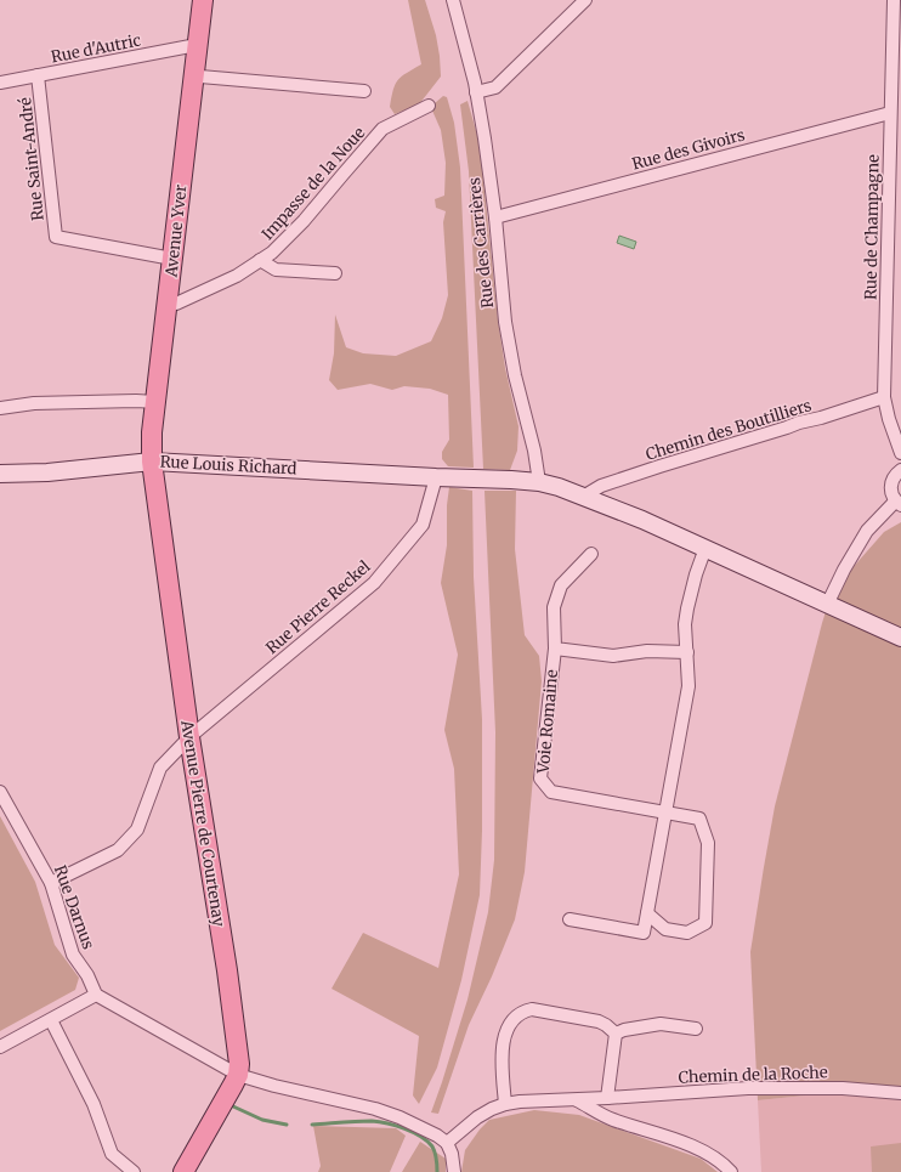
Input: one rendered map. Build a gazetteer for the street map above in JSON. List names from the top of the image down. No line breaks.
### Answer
{"streets":{"main road":["Avenue Yver","Rue Louis Richard","Avenue Pierre de Courtenay"],"street":["Rue d'Autric","Rue des Givoirs","Rue Saint-André","Impasse de la Noue","Rue de Champagne","Rue des Carrières","Chemin des Boutilliers","Rue Pierre Reckel","Voie Romaine","Rue Darnus","Chemin de la Roche"]},"crossings":[["Rue d'Autric","Rue Saint-André"],["Rue d'Autric","Avenue Yver"],["Rue des Givoirs","Rue de Champagne"],["Rue des Givoirs","Rue des Carrières"],["Rue Saint-André","Avenue Yver"],["Impasse de la Noue","Avenue Yver"],["Rue de Champagne","Chemin des Boutilliers"],["Avenue Yver","Rue Louis Richard"],["Avenue Yver","Avenue Pierre de Courtenay"],["Rue des Carrières","Rue Louis Richard"],["Rue Louis Richard","Rue Pierre Reckel"],["Rue Louis Richard","Avenue Pierre de Courtenay"],["Rue Pierre Reckel","Avenue Pierre de Courtenay"],["Rue Pierre Reckel","Rue Darnus"]]}
